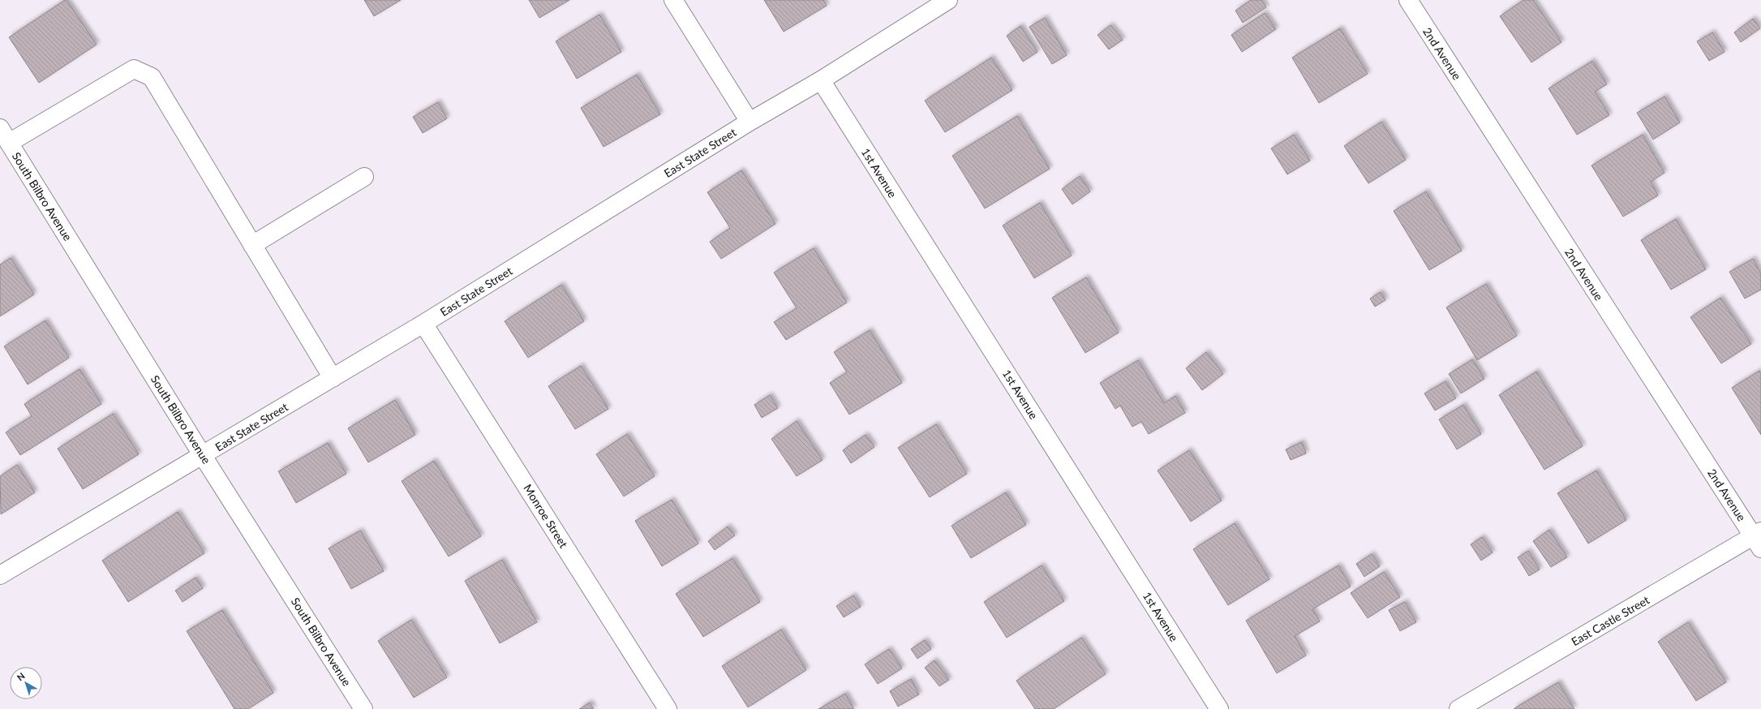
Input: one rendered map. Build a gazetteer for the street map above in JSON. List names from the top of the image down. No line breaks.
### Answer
{"streets":{"street":["2nd Avenue","East State Street","1st Avenue","South Bilbro Avenue","Monroe Street","East Castle Street"]},"crossings":[["2nd Avenue","East Castle Street"],["East State Street","1st Avenue"],["East State Street","South Bilbro Avenue"],["East State Street","Monroe Street"]],"north":"top left"}
